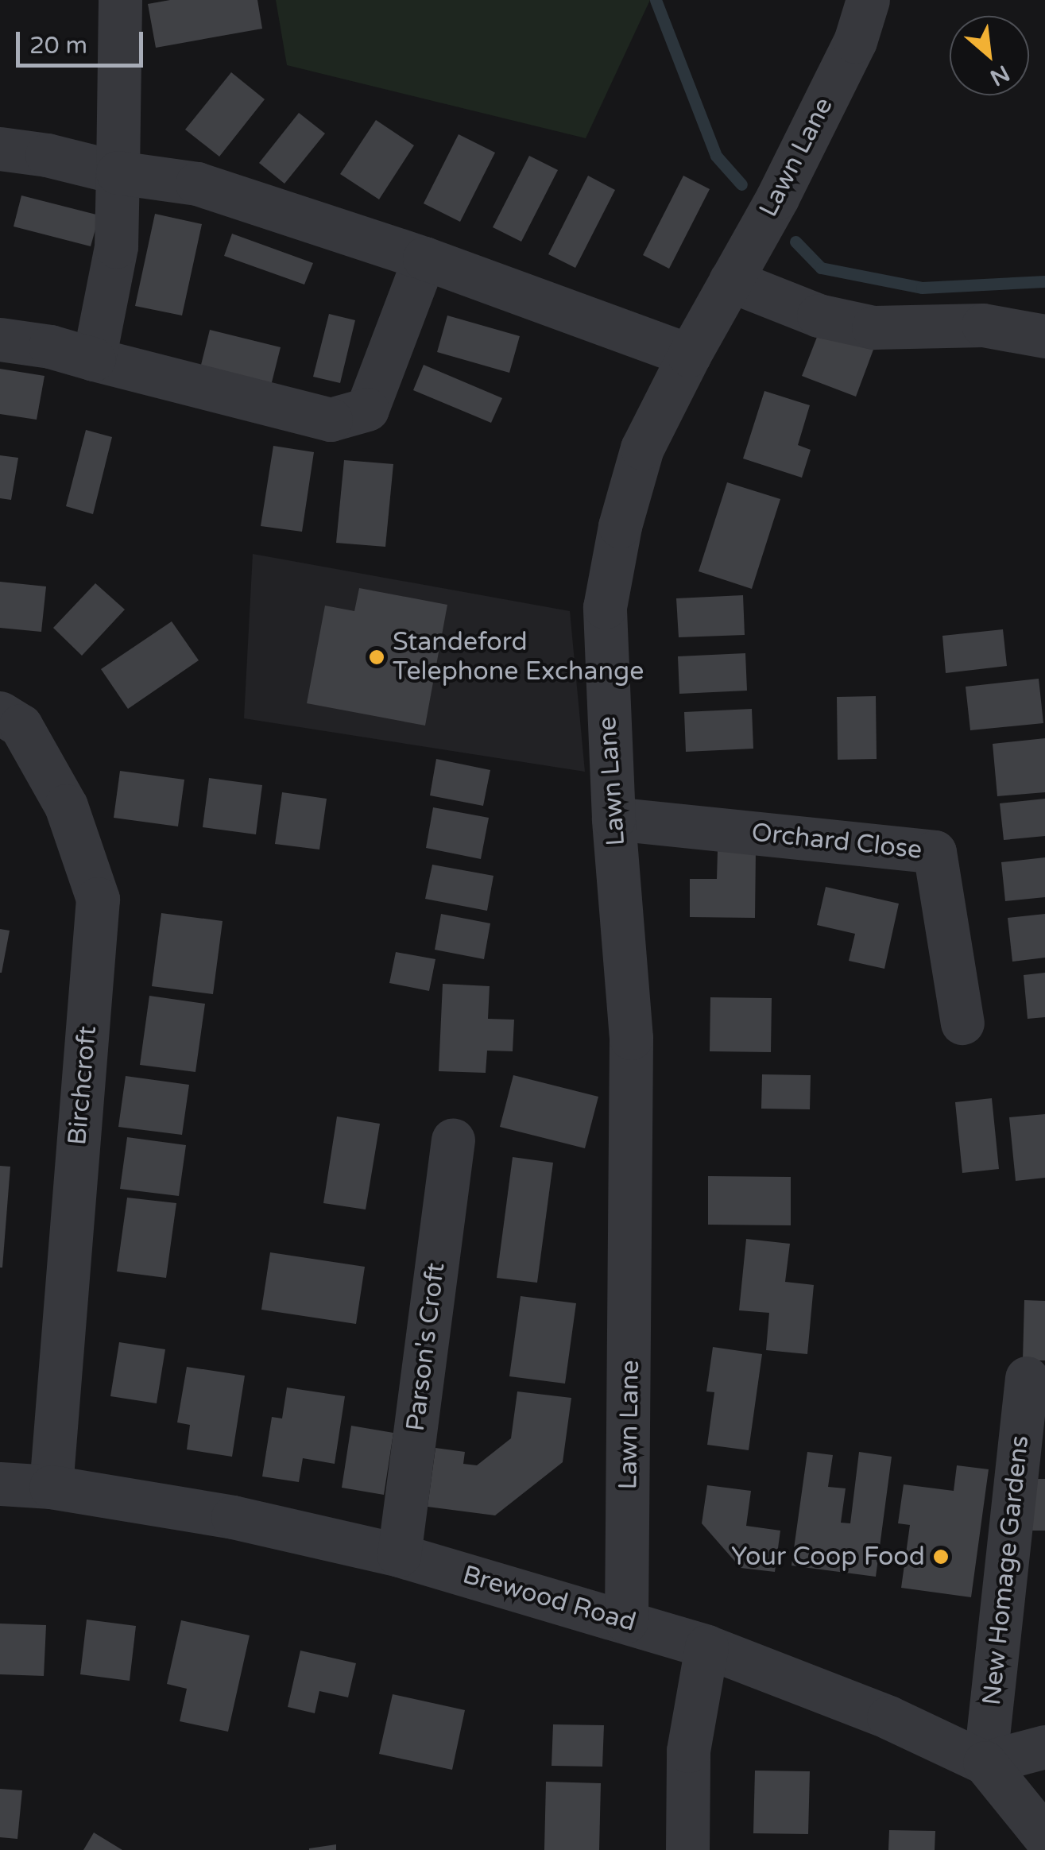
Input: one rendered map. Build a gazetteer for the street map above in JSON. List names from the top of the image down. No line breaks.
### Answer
{"streets":{"street":["Lawn Lane","Orchard Close","Birchcroft","Parson's Croft","New Homage Gardens","Brewood Road"]},"crossings":[["Lawn Lane","Orchard Close"],["Lawn Lane","Brewood Road"],["Birchcroft","Brewood Road"],["Parson's Croft","Brewood Road"],["New Homage Gardens","Brewood Road"]],"places":["Standeford Telephone Exchange","Your Coop Food"],"scale_bar":"20 m","north":"bottom right"}
